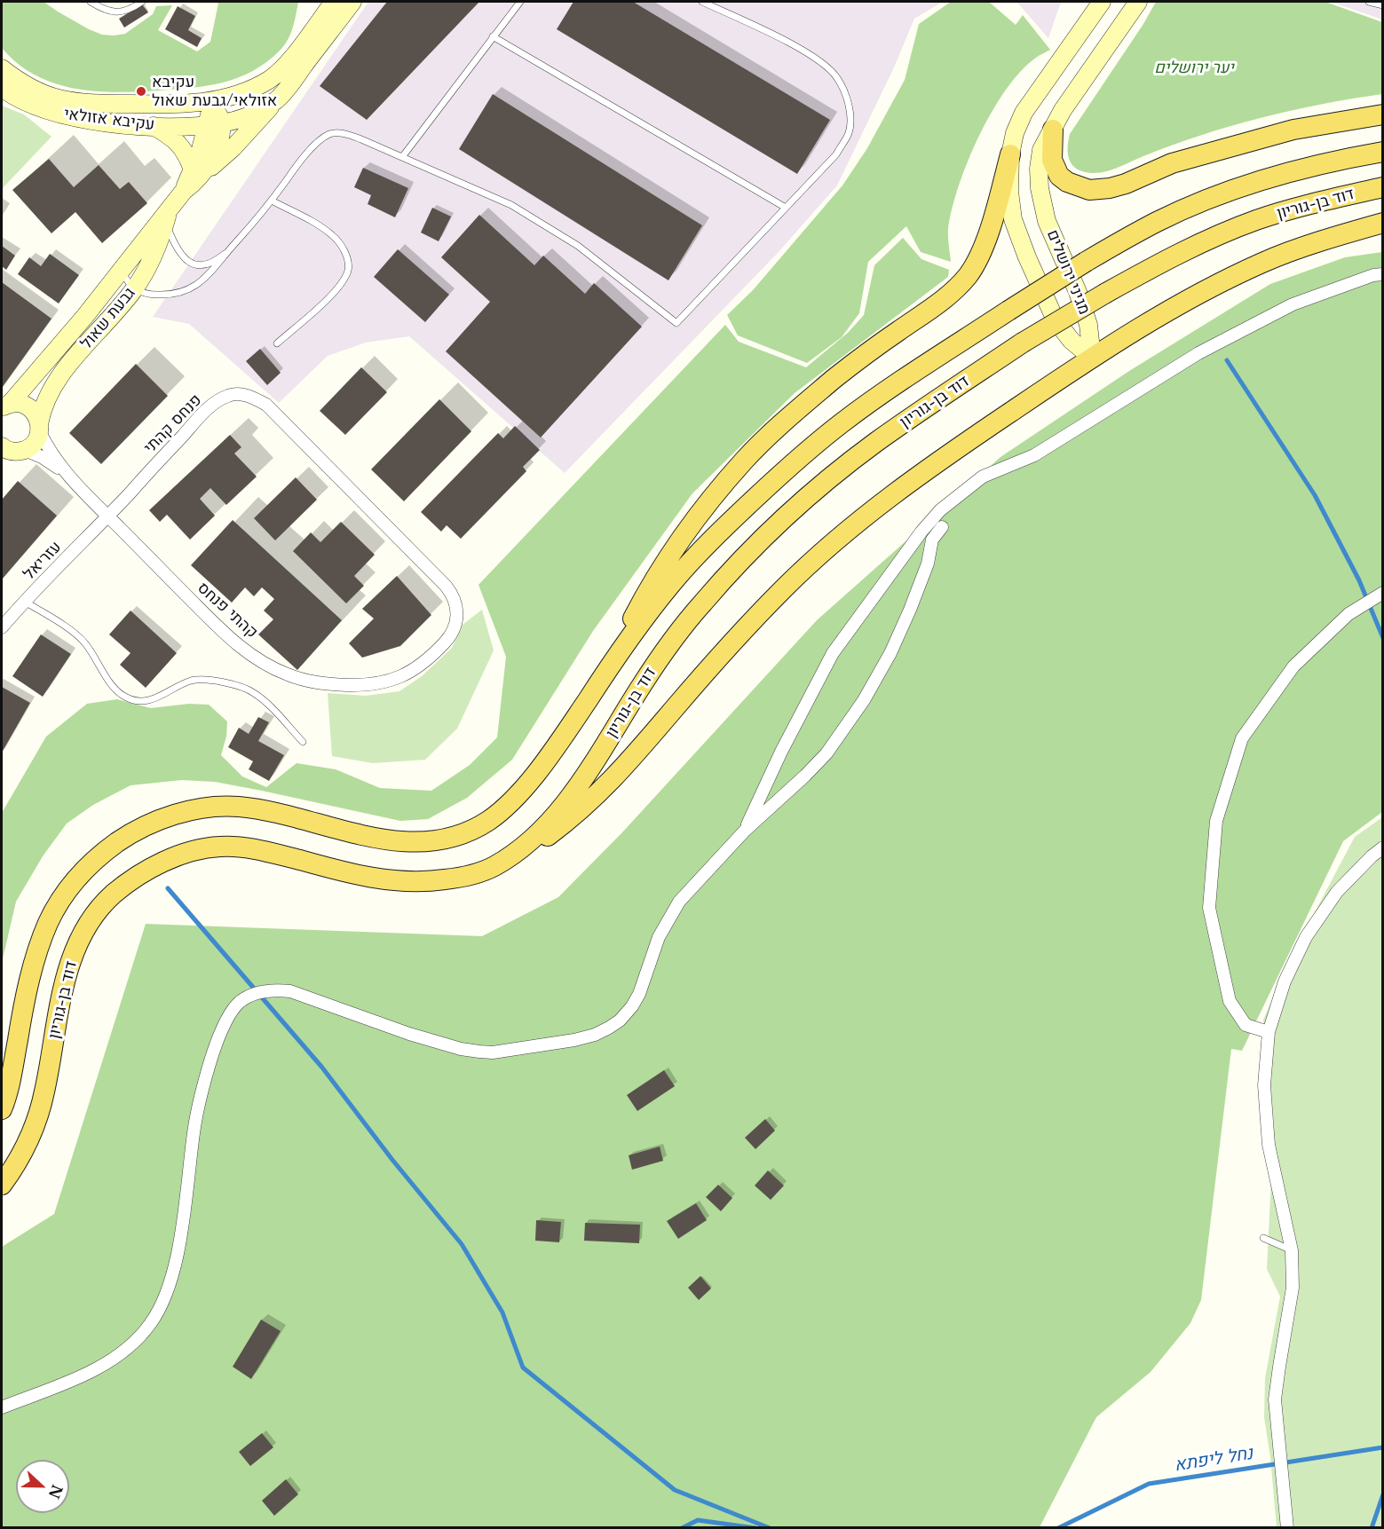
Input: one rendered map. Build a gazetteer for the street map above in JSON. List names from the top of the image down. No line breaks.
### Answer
{"streets":{"main road":["דוד בן-גוריון"],"street":["עקיבא אזולאי","מגיני ירושלים","גבעת שאול","פנחס קהתי","עזריאל","קהתי פנחס"]},"crossings":[["עקיבא אזולאי","גבעת שאול"],["פנחס קהתי","עזריאל"],["פנחס קהתי","קהתי פנחס"],["עזריאל","קהתי פנחס"]],"water":["נחל ליפתא"],"parks":["יער ירושלים"],"places":["עקיבא אזולאי/גבעת שאול"],"north":"right"}
